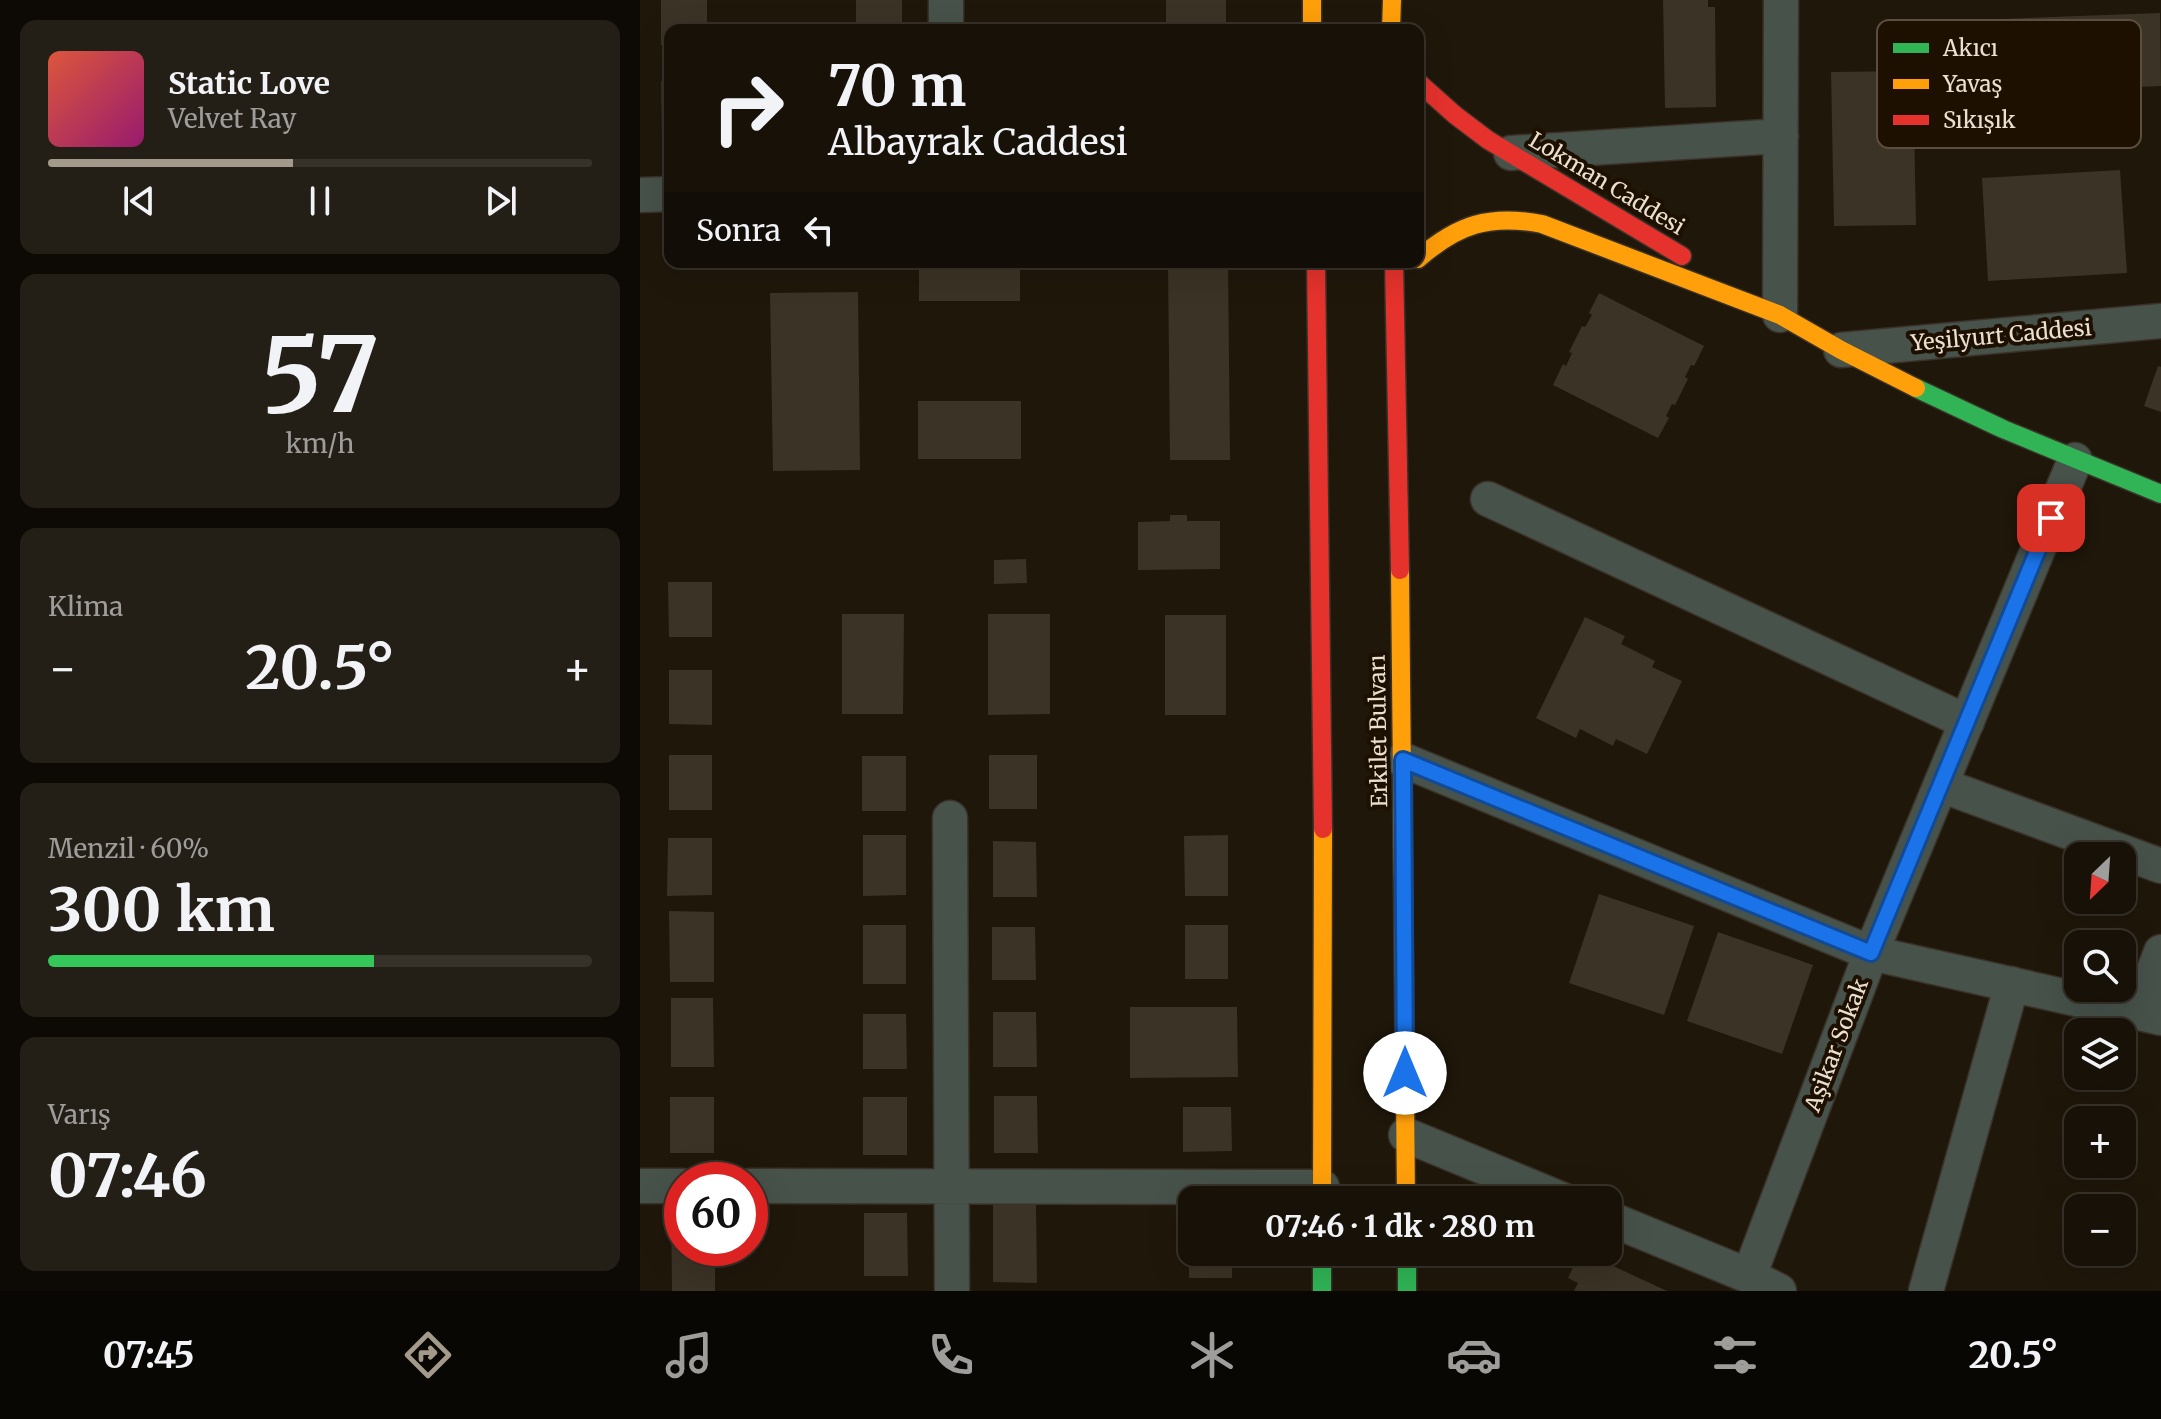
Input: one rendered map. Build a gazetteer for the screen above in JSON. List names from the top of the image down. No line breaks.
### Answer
{"streets":{"main road":["Lokman Caddesi","Erkilet Bulvarı"],"street":["Yeşilyurt Caddesi","Aşikar Sokak"]},"legend":["Akıcı","Yavaş","Sıkışık"],"north":"bottom left","page":{"turn":["70 m","Albayrak Caddesi"],"song":["Static Love","Velvet Ray"],"then":"Sonra","tile":[["57","km/h"],"Klima",["Menzil · 60%","300 km"],["Varış","07:46"]],"heat":["−","20.5°","+"],"map_buttons":["+","−"],"limit":"60","trip":"07:46 · 1 dk · 280 m","tabs":["07:45","20.5°"]}}
